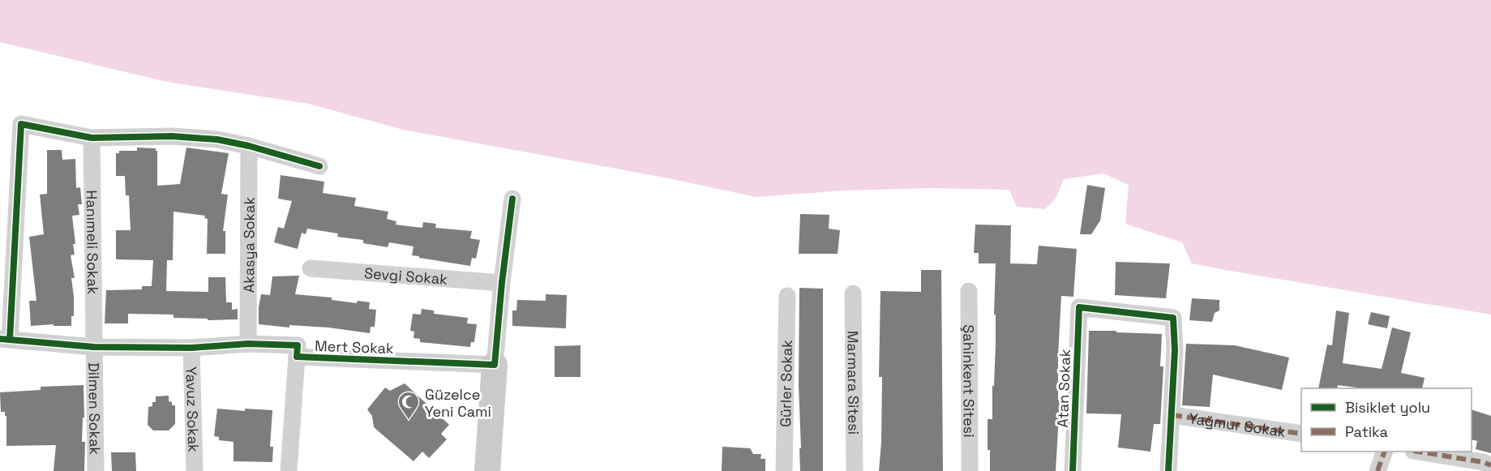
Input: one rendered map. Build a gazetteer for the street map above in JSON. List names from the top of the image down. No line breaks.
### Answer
{"streets":{"street":["Hanımeli Sokak","Akasya Sokak","Sevgi Sokak","Mert Sokak","Şahinkent Sitesi","Marmara Sitesi","Gürler Sokak","Atan Sokak","Dilmen Sokak","Yavuz Sokak","Yağmur Sokak"]},"crossings":[["Hanımeli Sokak","Mert Sokak"],["Hanımeli Sokak","Dilmen Sokak"],["Akasya Sokak","Mert Sokak"],["Mert Sokak","Dilmen Sokak"],["Mert Sokak","Yavuz Sokak"],["Atan Sokak","Yağmur Sokak"]],"places":{"mosque":["Güzelce Yeni Cami"]},"legend":["Bisiklet yolu","Patika"]}
